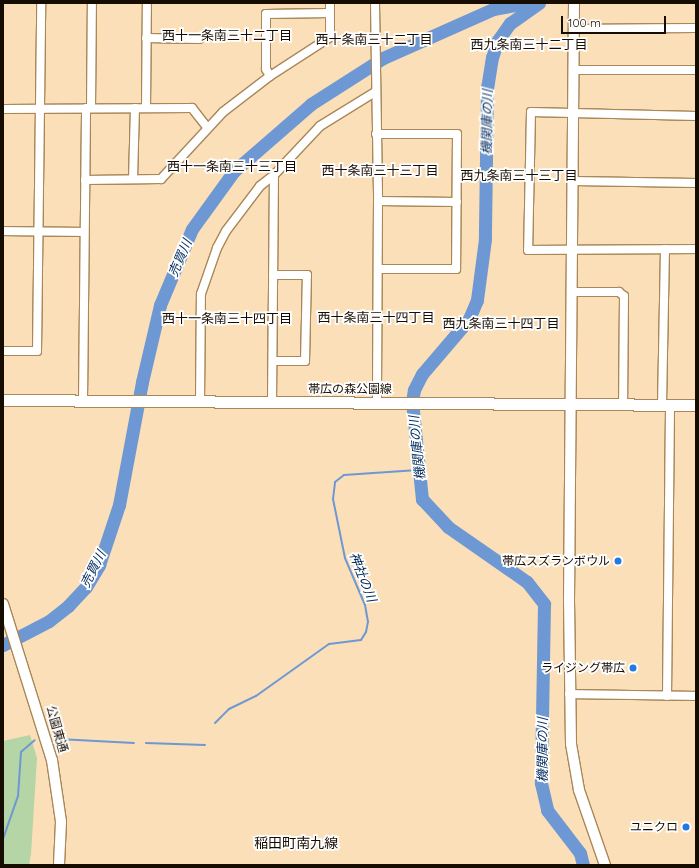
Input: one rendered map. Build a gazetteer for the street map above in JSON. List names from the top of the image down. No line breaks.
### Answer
{"streets":{"main road":["帯広の森公園線"],"street":["公園東通"]},"districts":["西十一条南三十二丁目","西十条南三十二丁目","西九条南三十二丁目","西十一条南三十三丁目","西十条南三十三丁目","西九条南三十三丁目","西十条南三十四丁目","西十一条南三十四丁目","西九条南三十四丁目","稲田町南九線"],"water":["機関庫の川","売買川","神社の川"],"places":["帯広スズランボウル","ライジング帯広","ユニクロ"],"scale_bar":"100 m"}
